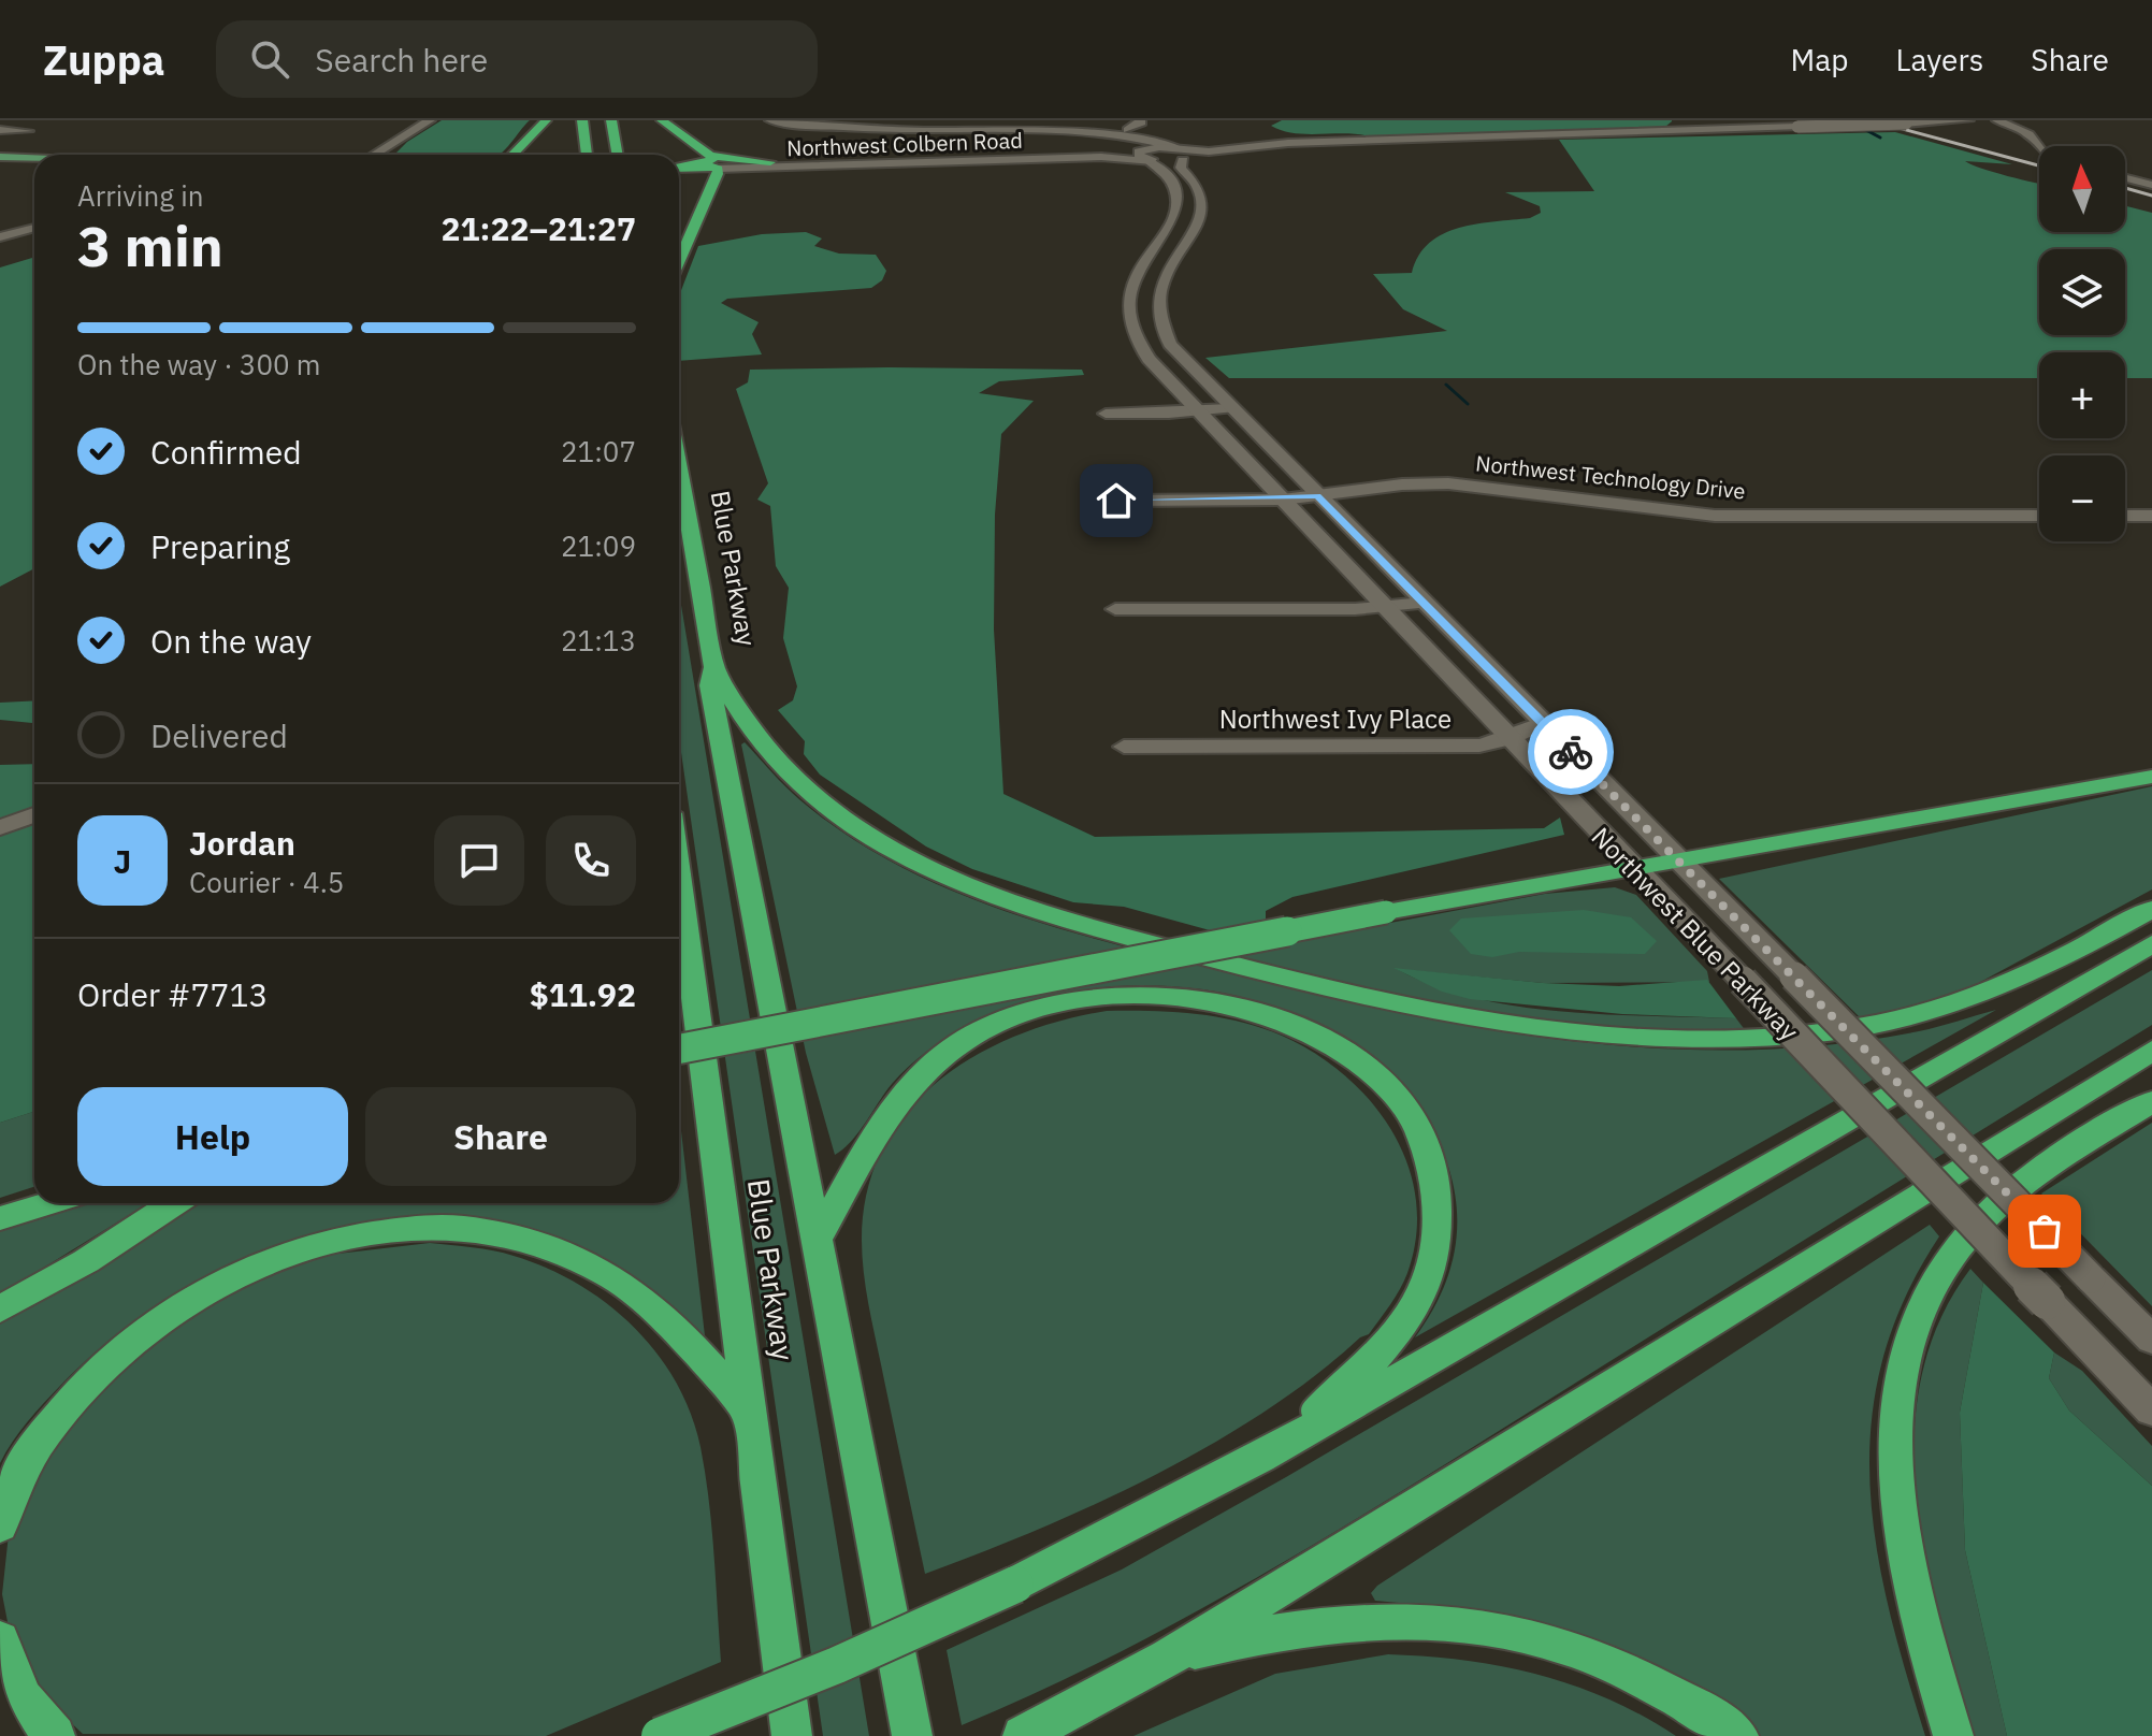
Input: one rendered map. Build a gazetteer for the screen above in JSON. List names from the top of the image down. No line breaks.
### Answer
{"streets":{"highway":["Blue Parkway"],"main road":["Northwest Colbern Road"],"street":["Northwest Technology Drive","Northwest Ivy Place","Northwest Blue Parkway"]},"crossings":[["Northwest Colbern Road","Northwest Blue Parkway"],["Northwest Technology Drive","Northwest Blue Parkway"],["Northwest Ivy Place","Northwest Blue Parkway"]],"north":"top","page":{"header":"Zuppa","search":"Search here","nav":["Map","Layers","Share"],"map_buttons":["+","−"],"heading":["3 min","Arriving in","21:22–21:27"],"panel":["Jordan","Courier · 4.5","Order #7713","$11.92"],"bar":"On the way · 300 m","list":[["Confirmed","21:07"],["Preparing","21:09"],["On the way","21:13"],"Delivered"],"round":"J","buttons":["Help","Share"]}}
